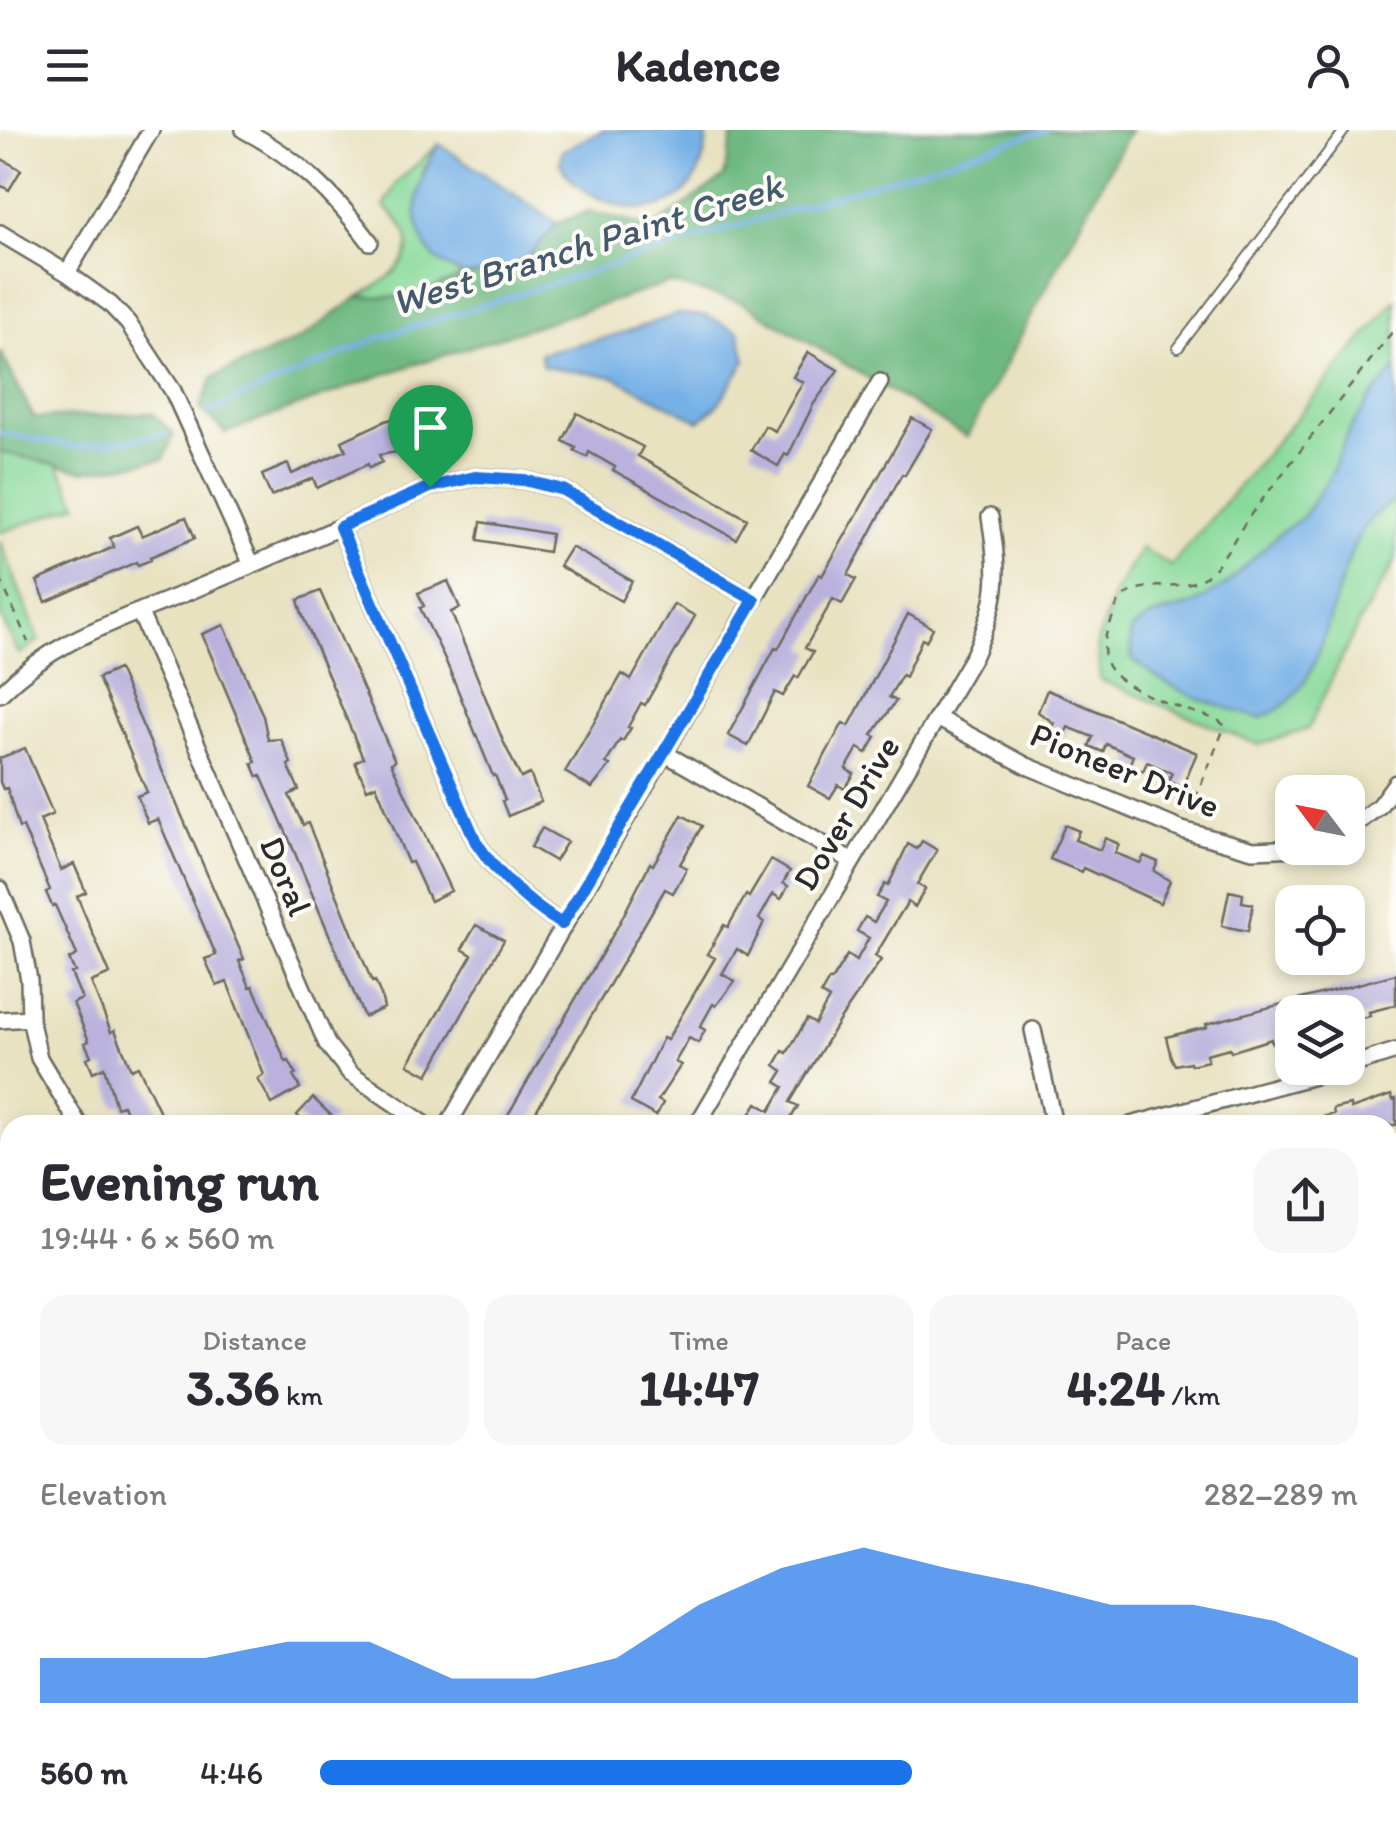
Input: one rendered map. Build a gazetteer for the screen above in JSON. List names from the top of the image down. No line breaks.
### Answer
{"streets":{"street":["Pioneer Drive","Dover Drive","Doral"]},"crossings":[["Pioneer Drive","Dover Drive"]],"water":["West Branch Paint Creek"],"north":"top left","page":{"header":"Kadence","heading":["Evening run","19:44 · 6 × 560 m"],"stats":[["Distance","3.36 km"],["Time","14:47"],["Pace","4:24 /km"]],"chart":["Elevation","282–289 m"],"list":[{"name":"560 m","note":"4:46"}]}}
